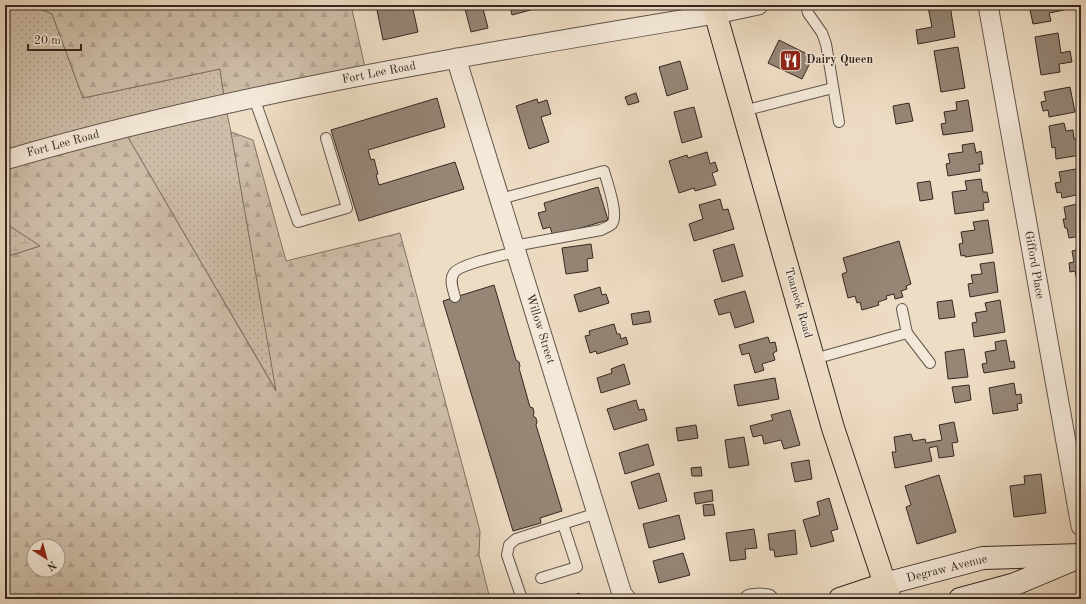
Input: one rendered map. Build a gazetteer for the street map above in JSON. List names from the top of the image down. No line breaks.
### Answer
{"streets":{"main road":["Teaneck Road","Degraw Avenue"],"street":["Fort Lee Road","Gifford Place","Willow Street"]},"crossings":[["Fort Lee Road","Teaneck Road"],["Fort Lee Road","Willow Street"],["Teaneck Road","Degraw Avenue"]],"places":{"restaurant":["Dairy Queen"]},"scale_bar":"20 m","north":"bottom right"}
